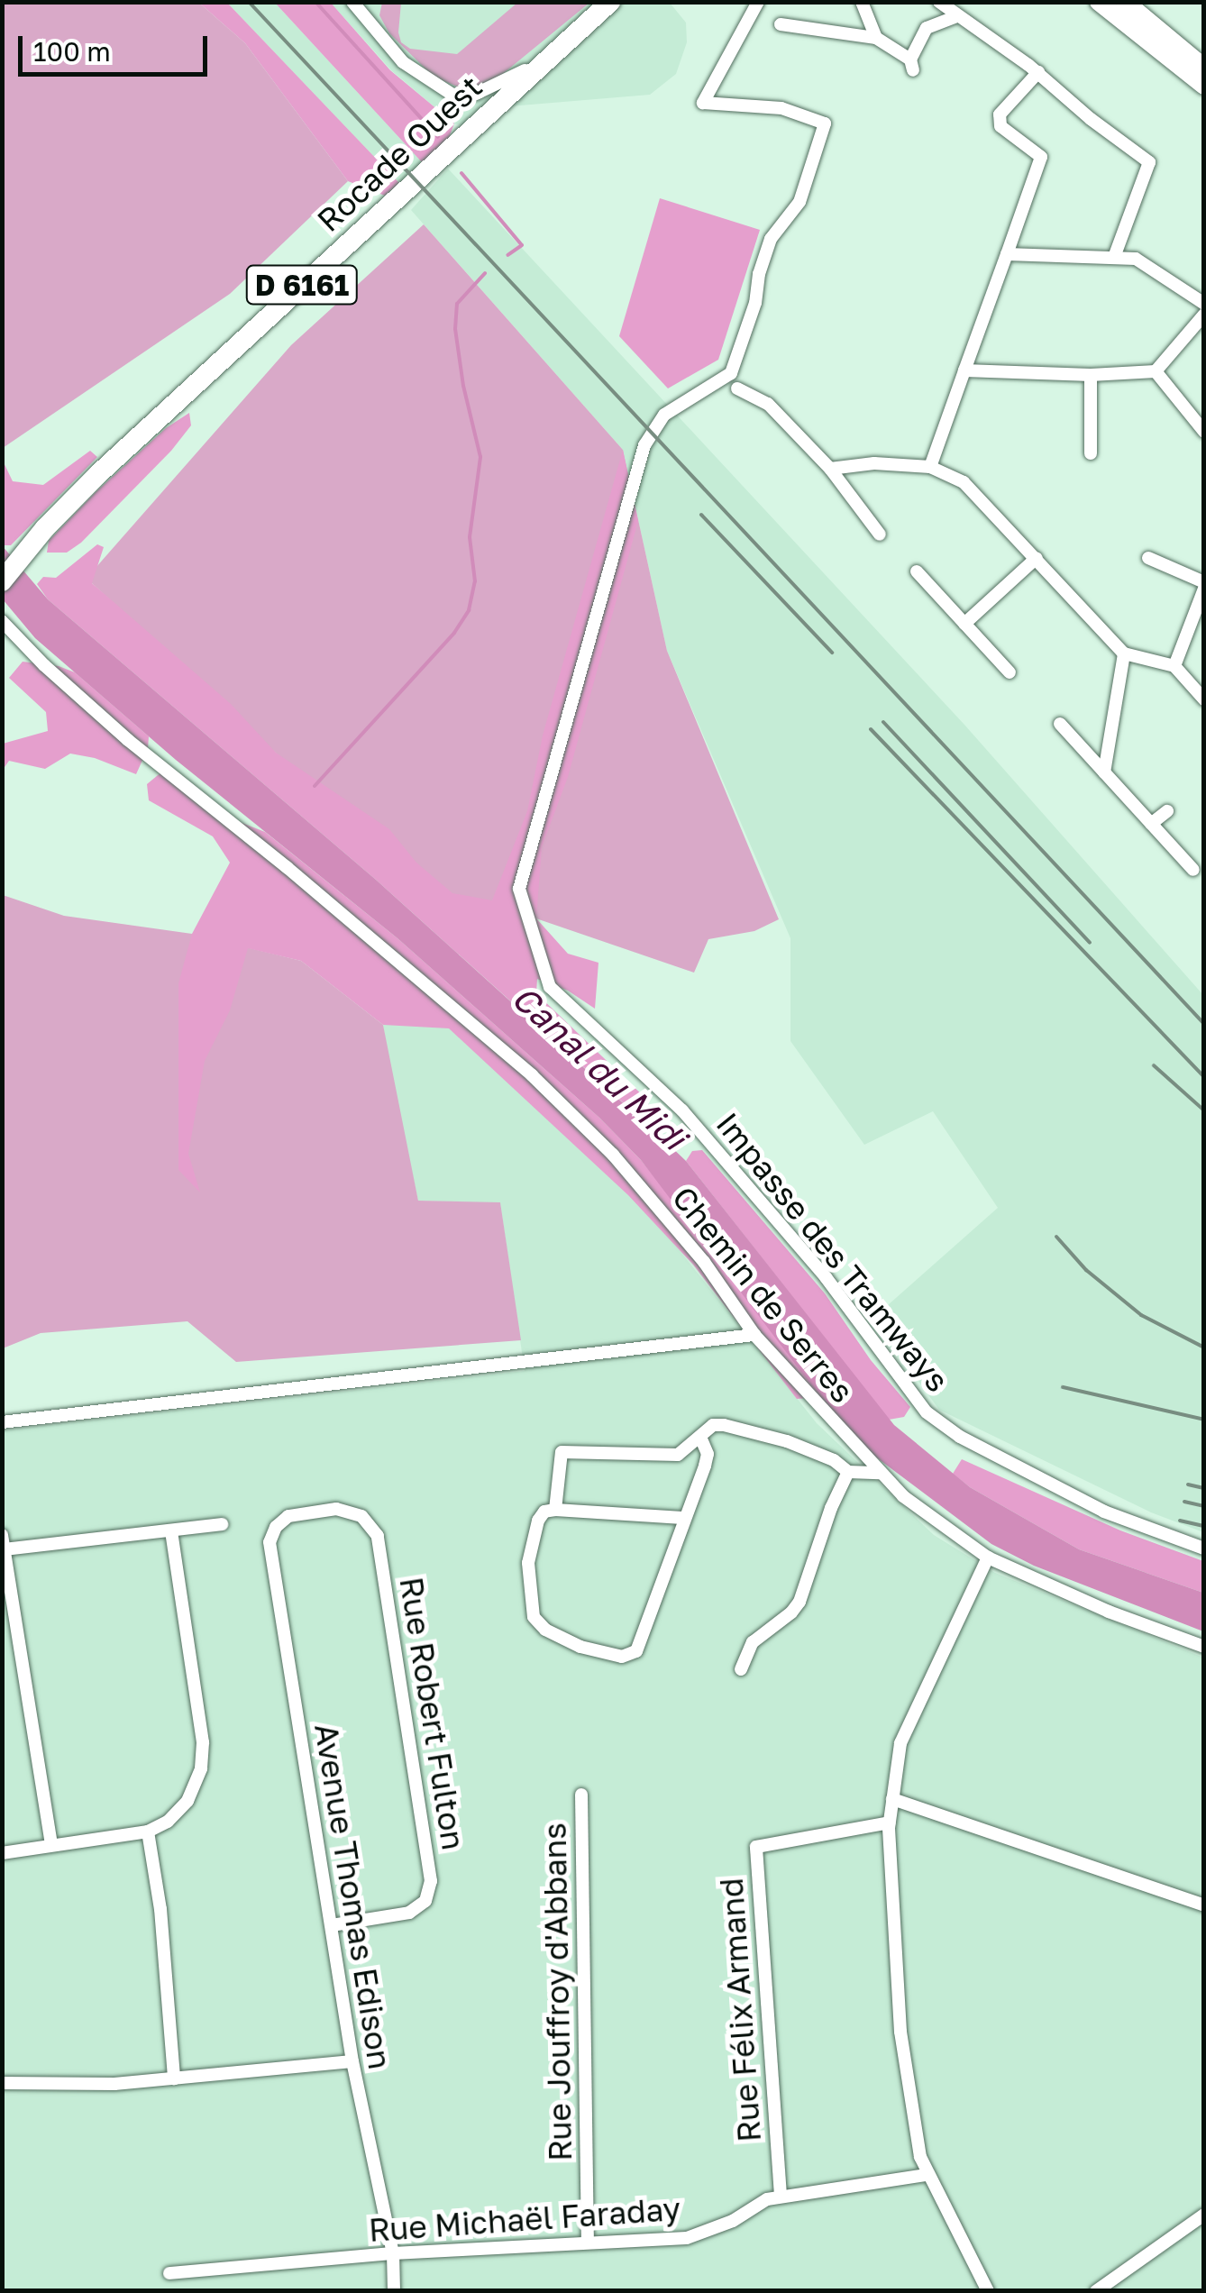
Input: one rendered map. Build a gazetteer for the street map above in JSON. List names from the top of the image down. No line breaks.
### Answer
{"streets":{"main road":["Rocade Ouest","D 6161"],"street":["Impasse des Tramways","Chemin de Serres","Rue Robert Fulton","Avenue Thomas Edison","Rue Jouffroy d'Abbans","Rue Félix Armand","Rue Michaël Faraday"]},"crossings":[["Rue Robert Fulton","Avenue Thomas Edison"],["Avenue Thomas Edison","Rue Michaël Faraday"],["Rue Jouffroy d'Abbans","Rue Michaël Faraday"],["Rue Félix Armand","Rue Michaël Faraday"]],"water":["Canal du Midi"],"scale_bar":"100 m"}
